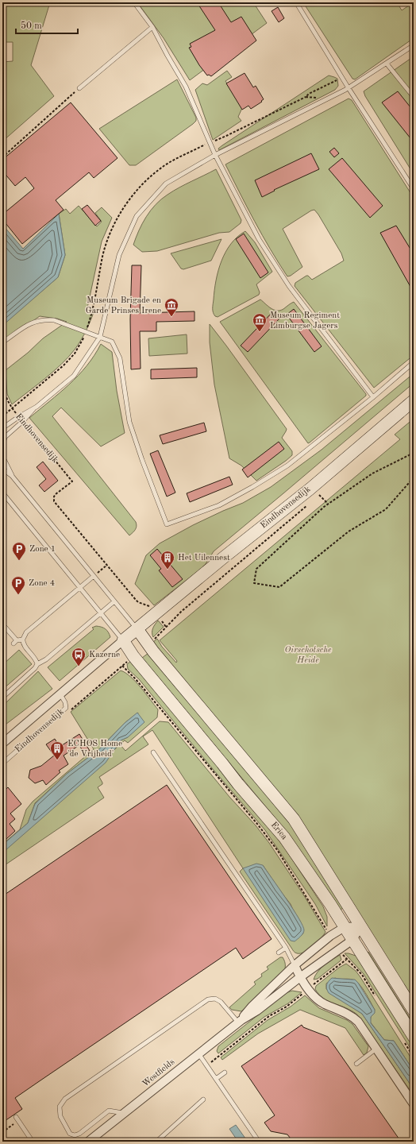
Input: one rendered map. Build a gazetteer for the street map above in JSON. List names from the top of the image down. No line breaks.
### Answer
{"streets":{"street":["Eindhovensedijk","Erica","Westfields"]},"crossings":[["Eindhovensedijk","Erica"],["Erica","Westfields"]],"parks":["Oirschotsche Heide"],"places":{"museum":["Museum Brigade en Garde Prinses Irene","Museum Regiment Limburgse Jagers"],"parking":["Zone 1","Zone 4"],"building":["Het Uilennest","ECHOS Home 'de Vrijheid'"],"bus stop":["Kazerne"]},"scale_bar":"50 m"}
